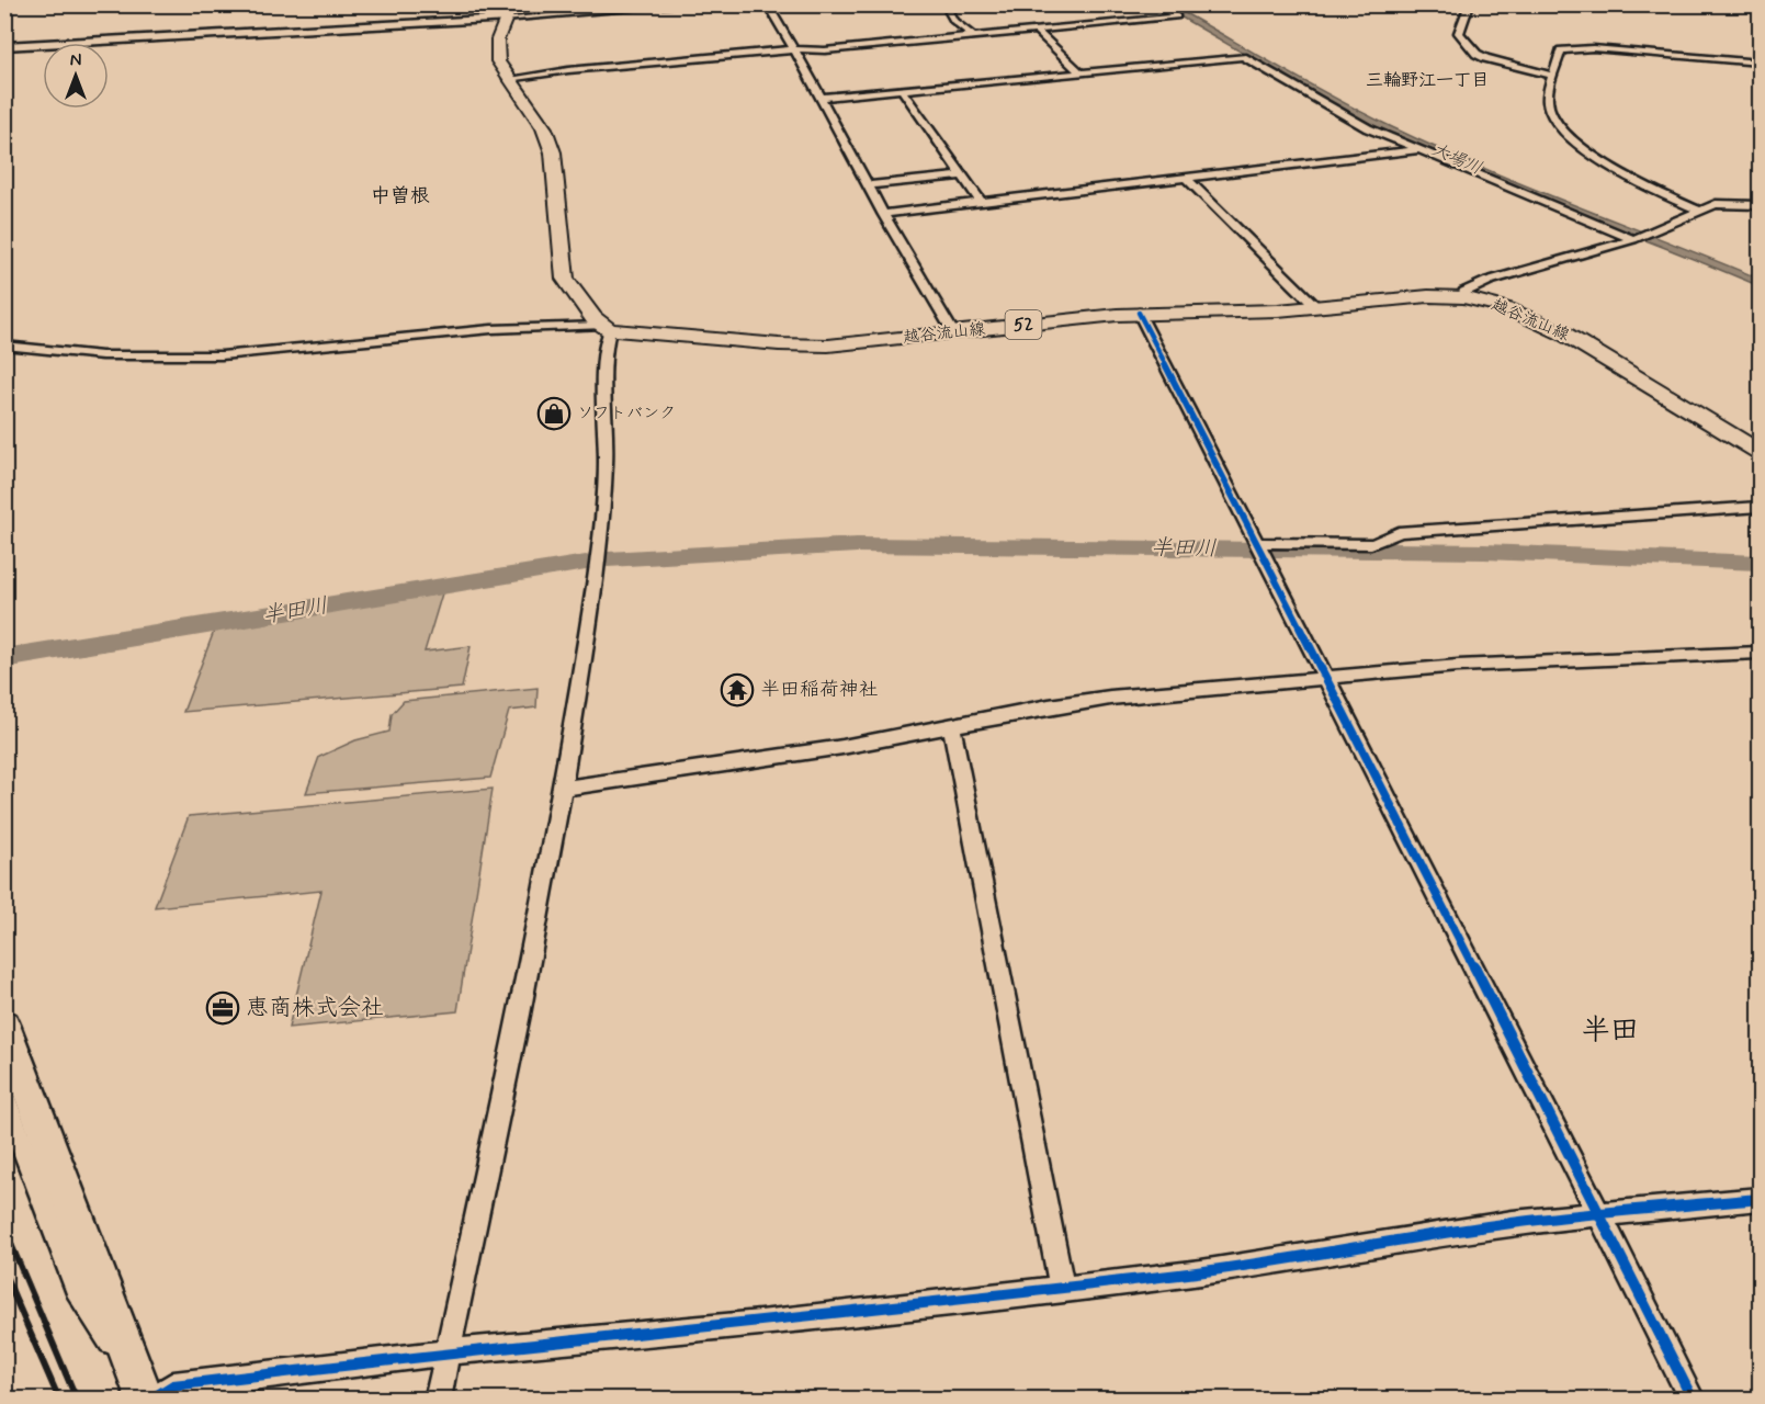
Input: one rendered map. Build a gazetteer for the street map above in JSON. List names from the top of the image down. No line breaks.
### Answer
{"streets":{"main road":["越谷流山線","52"]},"districts":["三輪野江一丁目","中曽根","半田"],"water":["大場川","半田川"],"places":{"shop":["ソフトバンク"],"temple":["半田稲荷神社"],"office":["恵商株式会社"]},"north":"top"}
